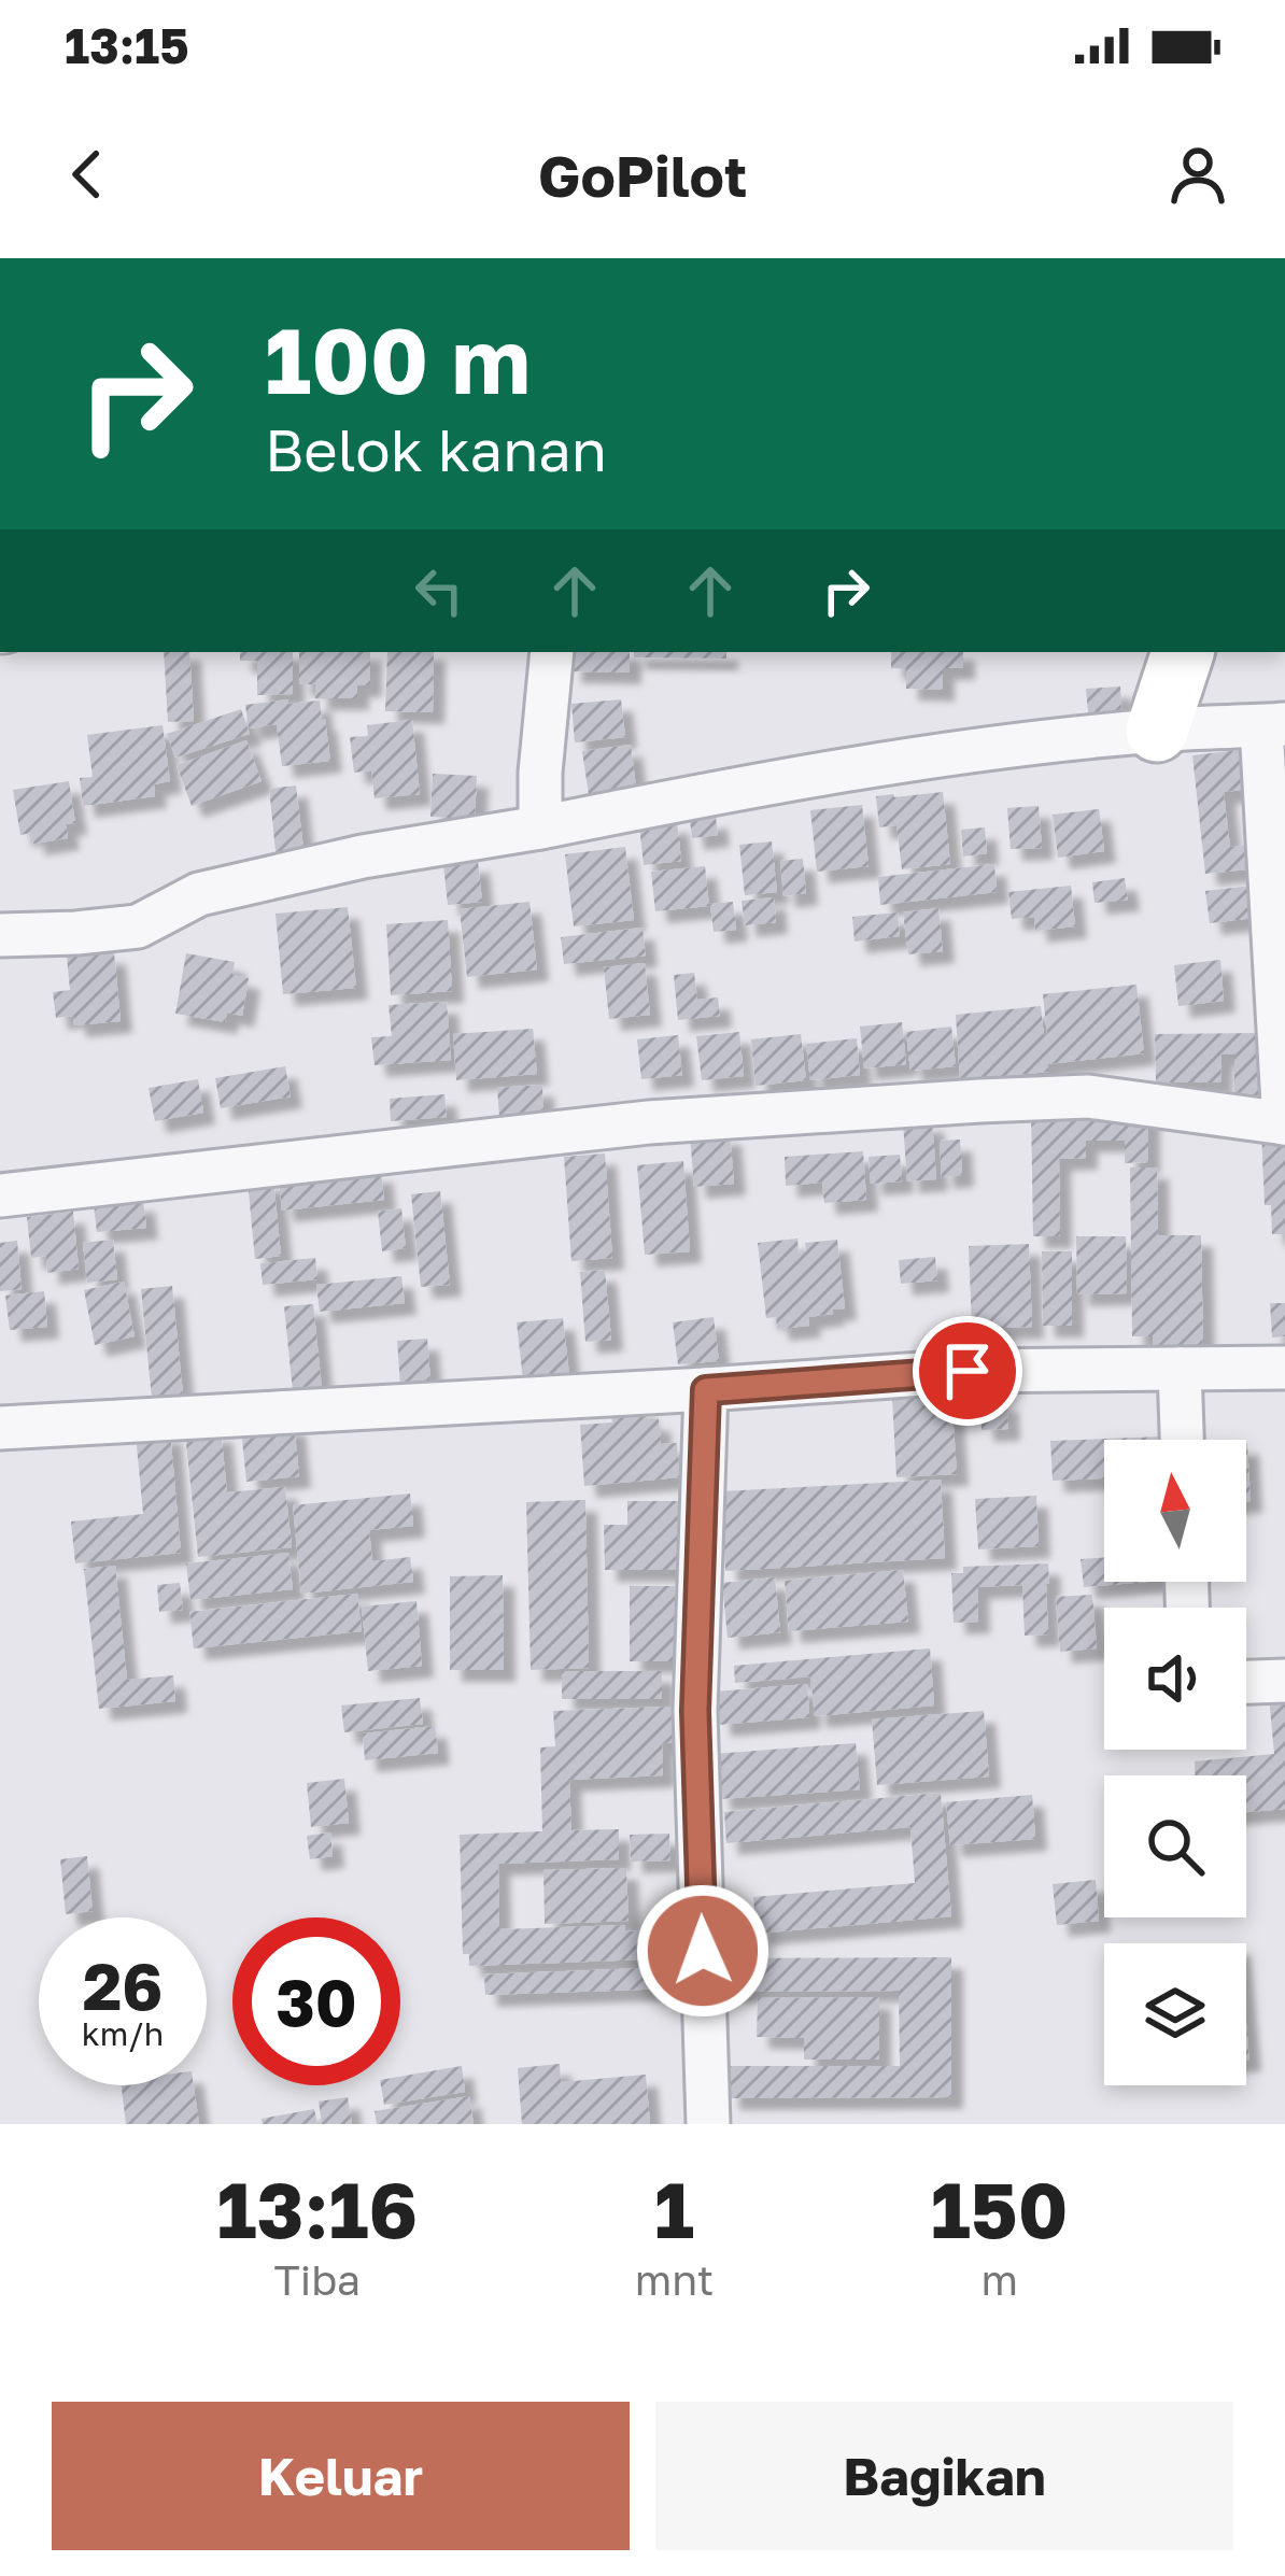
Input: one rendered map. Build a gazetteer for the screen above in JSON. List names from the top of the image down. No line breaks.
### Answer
{"north":"top","page":{"status":"13:15","header":"GoPilot","turn":["100 m","Belok kanan"],"speed":"26 km/h","limit":"30","eta":["13:16","Tiba","1","mnt","150","m"],"buttons":["Keluar","Bagikan"]}}
